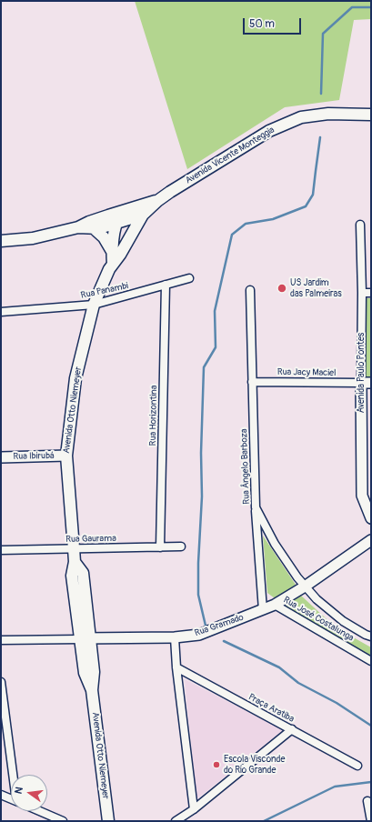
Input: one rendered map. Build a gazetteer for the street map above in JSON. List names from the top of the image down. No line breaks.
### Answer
{"streets":{"main road":["Avenida Vicente Monteggia","Avenida Otto Niemeyer"],"street":["Rua Panambi","Rua Jacy Maciel","Avenida Paulo Pontes","Rua Horizontina","Rua Ibirubá","Rua Ângelo Barboza","Rua Gaurama","Rua José Costalunga","Rua Gramado","Praça Aratiba"]},"crossings":[["Avenida Vicente Monteggia","Avenida Otto Niemeyer"],["Rua Panambi","Avenida Otto Niemeyer"],["Rua Panambi","Rua Horizontina"],["Rua Jacy Maciel","Avenida Paulo Pontes"],["Rua Jacy Maciel","Rua Ângelo Barboza"],["Avenida Otto Niemeyer","Rua Ibirubá"],["Avenida Otto Niemeyer","Rua Gaurama"],["Avenida Otto Niemeyer","Rua Gramado"],["Rua Horizontina","Rua Gaurama"],["Rua Ângelo Barboza","Rua Gramado"],["Rua José Costalunga","Rua Gramado"]],"places":["US Jardim das Palmeiras","Escola Visconde do Rio Grande"],"scale_bar":"50 m","north":"left"}
